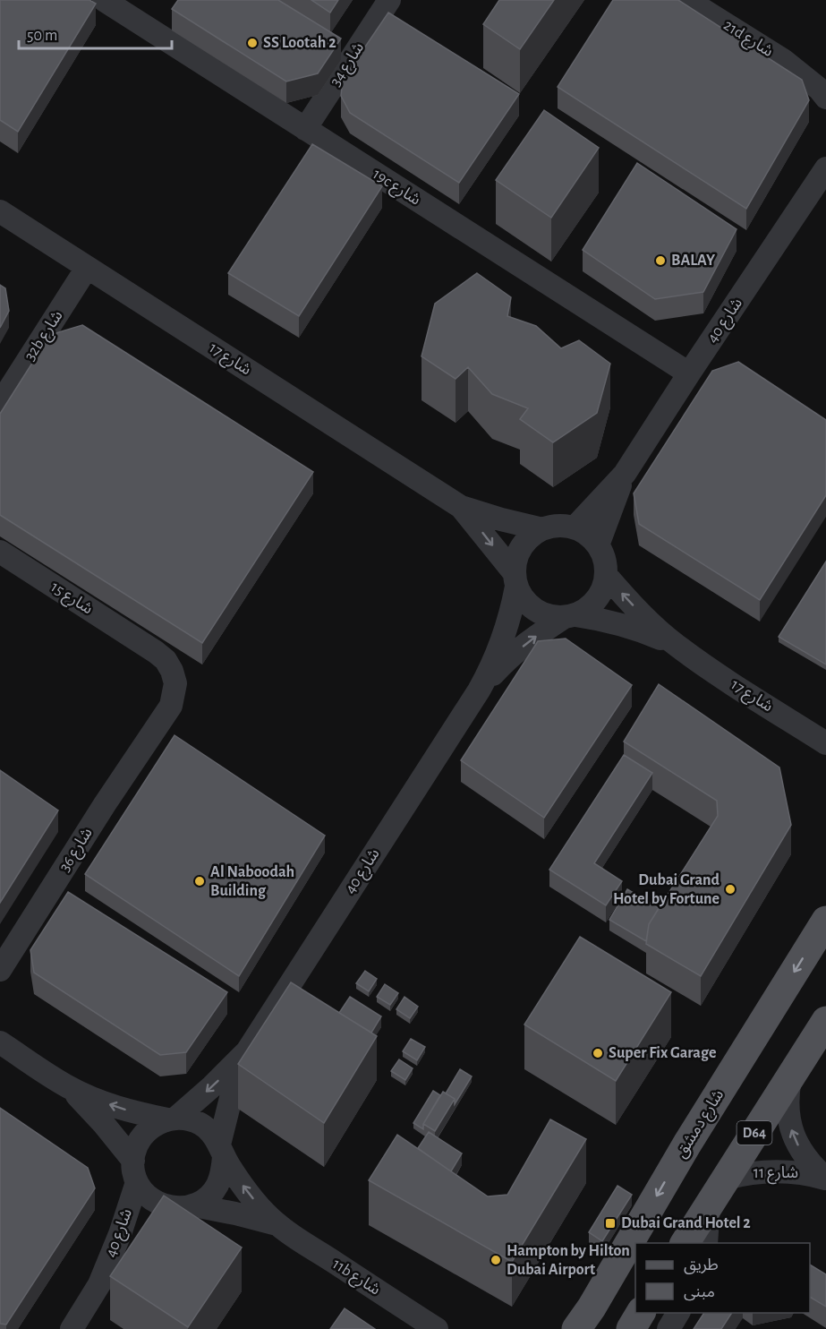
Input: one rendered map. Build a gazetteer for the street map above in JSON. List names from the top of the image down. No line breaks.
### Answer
{"streets":{"main road":["شارع دمشق","D64"],"street":["21d شارع","شارع 34","19c شارع","شارع 40","32b شارع","شارع 17","شارع 15","شارع 36","شارع 11","11b شارع"]},"crossings":[["شارع 34","19c شارع"],["19c شارع","شارع 40"],["شارع 40","شارع 17"],["شارع 40","11b شارع"],["32b شارع","شارع 17"],["شارع 15","شارع 36"],["D64","شارع 11"]],"places":{"other":["SS Lootah 2","BALAY","Al Naboodah Building","Dubai Grand Hotel by Fortune","Super Fix Garage","Hampton by Hilton Dubai Airport"],"transit":["Dubai Grand Hotel 2"]},"legend":["طريق","مبنى"],"scale_bar":"50 m"}
